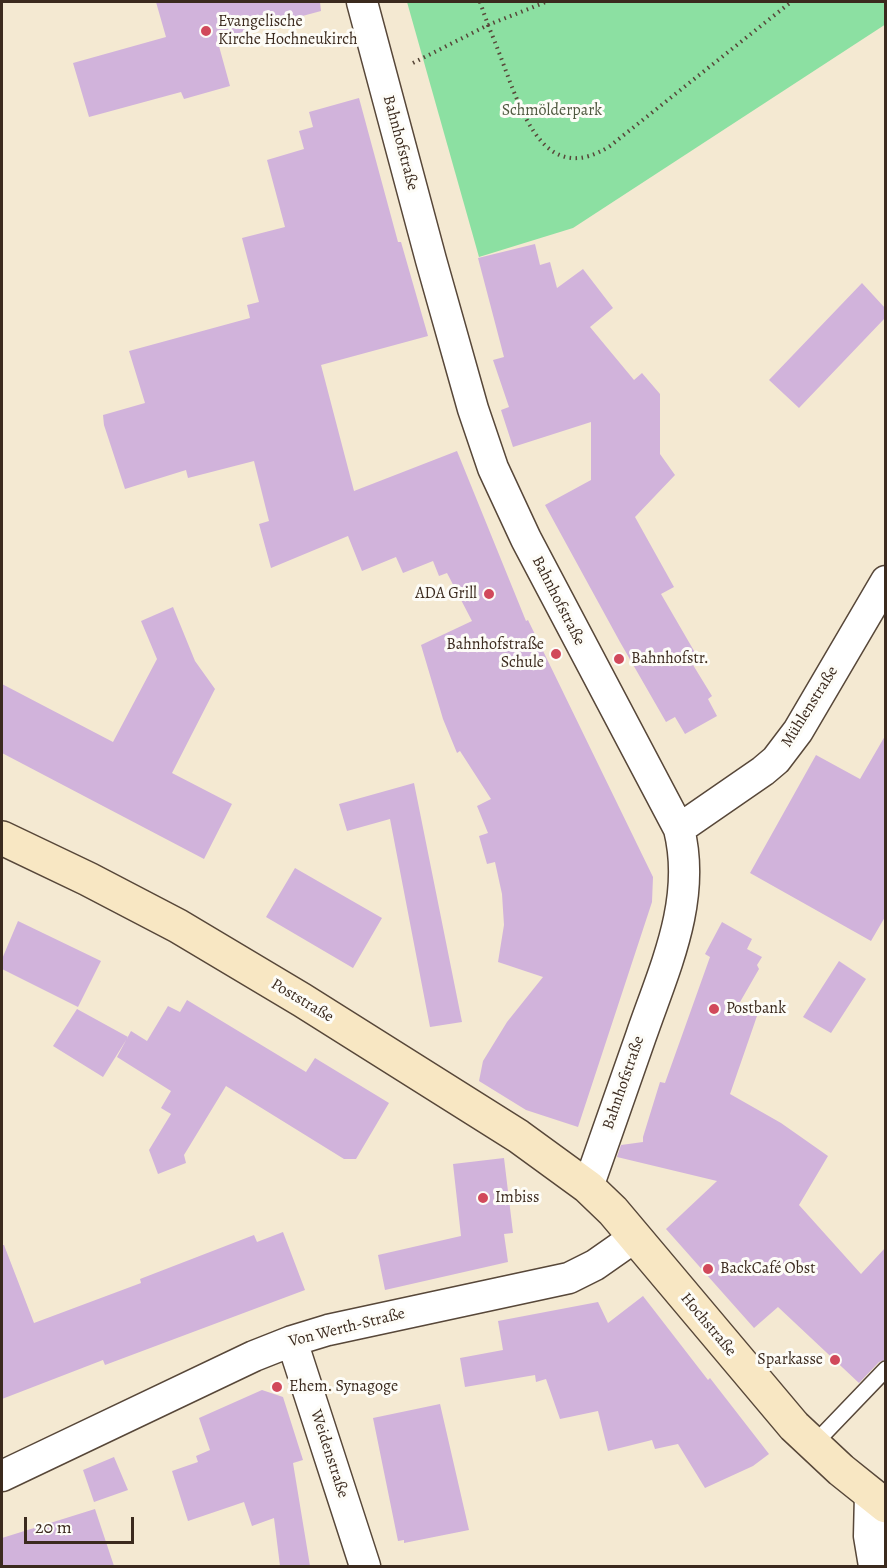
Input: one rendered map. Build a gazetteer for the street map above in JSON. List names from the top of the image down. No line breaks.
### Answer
{"streets":{"street":["Bahnhofstraße","Mühlenstraße","Poststraße","Hochstraße","Von Werth-Straße","Weidenstraße"]},"crossings":[["Bahnhofstraße","Mühlenstraße"],["Bahnhofstraße","Poststraße"],["Bahnhofstraße","Hochstraße"],["Poststraße","Hochstraße"],["Hochstraße","Von Werth-Straße"],["Von Werth-Straße","Weidenstraße"]],"parks":["Schmölderpark"],"places":["Evangelische Kirche Hochneukirch","ADA Grill","Bahnhofstraße Schule","Bahnhofstr.","Postbank","Imbiss","BackCafé Obst","Sparkasse","Ehem. Synagoge"],"scale_bar":"20 m"}
